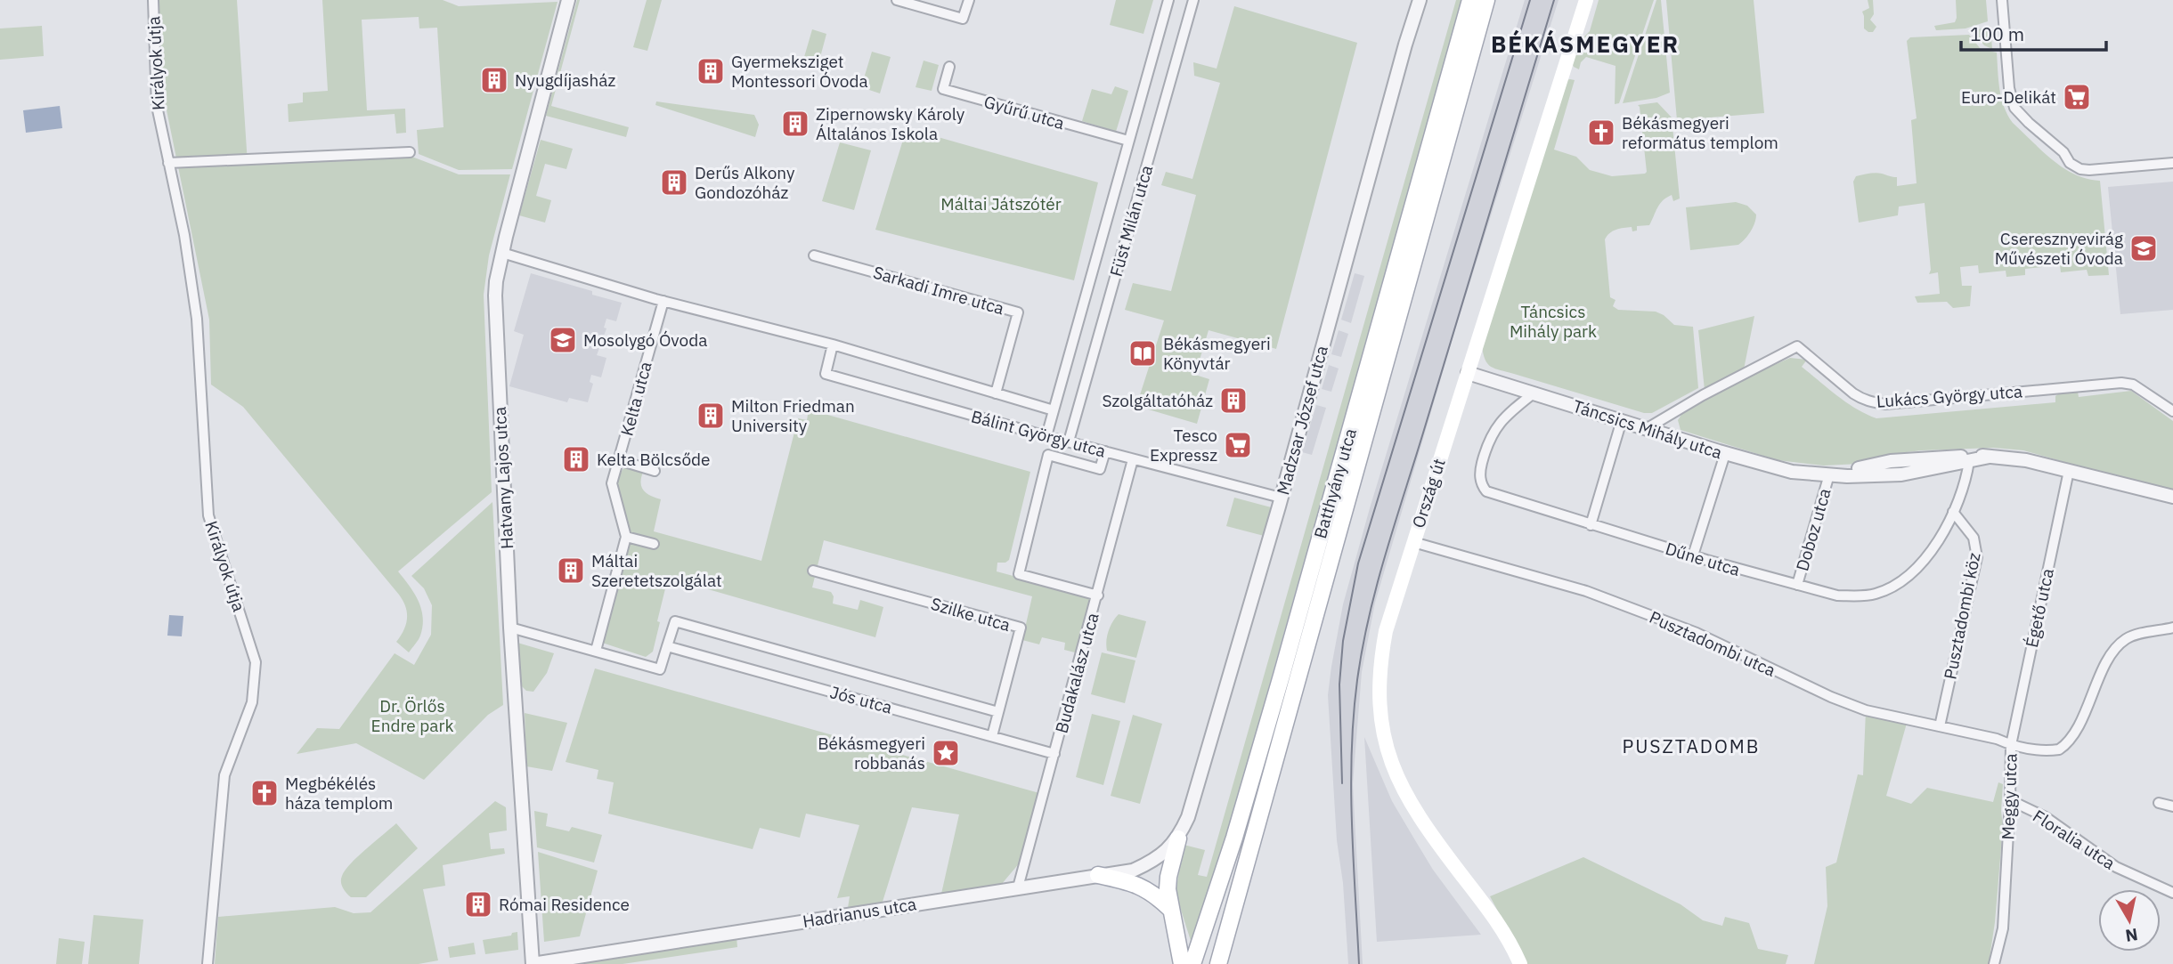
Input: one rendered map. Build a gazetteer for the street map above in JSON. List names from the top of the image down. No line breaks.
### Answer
{"streets":{"main road":["Batthyány utca","Ország út"],"street":["Királyok útja","Gyűrű utca","Füst Milán utca","Sarkadi Imre utca","Lukács György utca","Kelta utca","Madzsar József utca","Táncsics Mihály utca","Bálint György utca","Hatvany Lajos utca","Doboz utca","Dűne utca","Égető utca","Szilke utca","Pusztadombi köz","Pusztadombi utca","Budakalász utca","Jós utca","Meggy utca","Floralia utca","Hadrianus utca"]},"crossings":[["Gyűrű utca","Füst Milán utca"],["Füst Milán utca","Bálint György utca"],["Sarkadi Imre utca","Bálint György utca"],["Lukács György utca","Táncsics Mihály utca"],["Kelta utca","Bálint György utca"],["Kelta utca","Jós utca"],["Madzsar József utca","Bálint György utca"],["Madzsar József utca","Hadrianus utca"],["Táncsics Mihály utca","Ország út"],["Táncsics Mihály utca","Doboz utca"],["Táncsics Mihály utca","Dűne utca"],["Táncsics Mihály utca","Égető utca"],["Bálint György utca","Hatvany Lajos utca"],["Bálint György utca","Budakalász utca"],["Hatvany Lajos utca","Jós utca"],["Hatvany Lajos utca","Hadrianus utca"],["Ország út","Pusztadombi utca"],["Doboz utca","Dűne utca"],["Dűne utca","Pusztadombi köz"],["Égető utca","Pusztadombi utca"],["Égető utca","Meggy utca"],["Szilke utca","Jós utca"],["Pusztadombi köz","Pusztadombi utca"],["Pusztadombi utca","Meggy utca"],["Budakalász utca","Jós utca"],["Budakalász utca","Hadrianus utca"],["Meggy utca","Floralia utca"]],"districts":["BÉKÁSMEGYER","PUSZTADOMB"],"parks":["Máltai Játszótér","Táncsics Mihály park","Dr. Örlős Endre park"],"places":{"building":["Gyermeksziget Montessori Óvoda","Nyugdíjasház","Zipernowsky Károly Általános Iskola","Derűs Alkony Gondozóház","Szolgáltatóház","Milton Friedman University","Kelta Bölcsőde","Máltai Szeretetszolgálat","Római Residence"],"supermarket":["Euro-Delikát","Tesco Expressz"],"church":["Békásmegyeri református templom","Megbékélés háza templom"],"school or university":["Cseresznyevirág Művészeti Óvoda","Mosolygó Óvoda"],"library":["Békásmegyeri Könyvtár"],"place":["Békásmegyeri robbanás"]},"scale_bar":"100 m","north":"bottom"}
